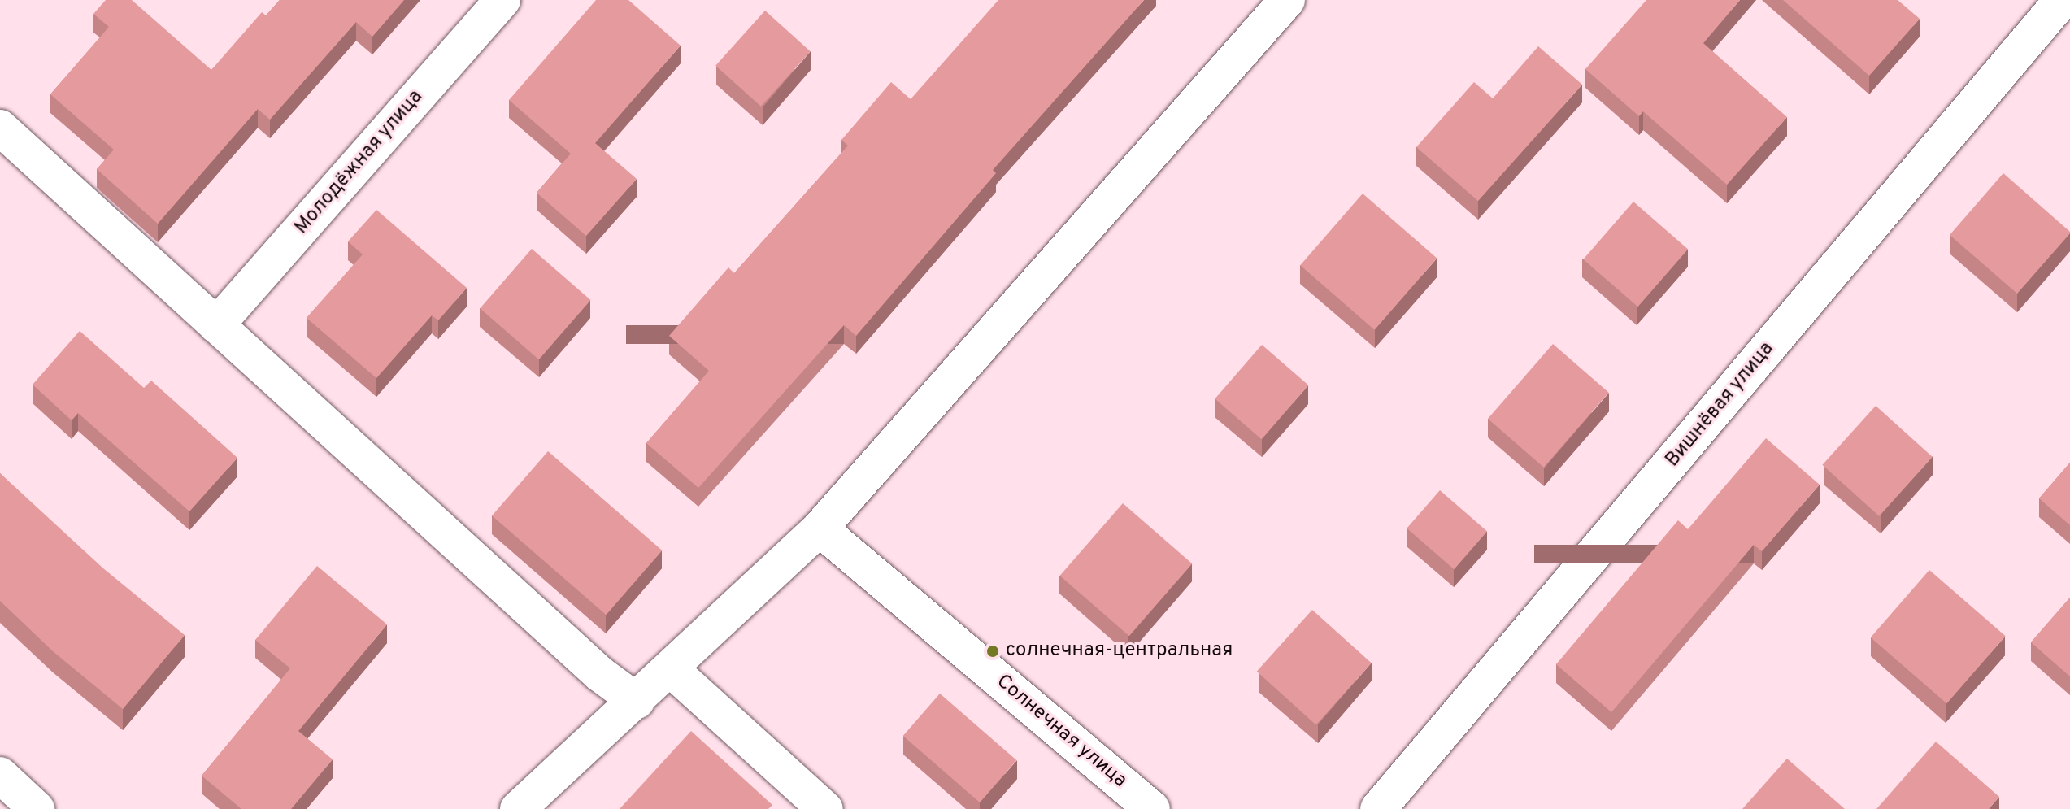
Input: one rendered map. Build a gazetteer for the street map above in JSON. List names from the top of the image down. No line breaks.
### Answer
{"streets":{"street":["Молодёжная улица","Вишнёвая улица","Солнечная улица"]},"places":["солнечная-центральная"]}
